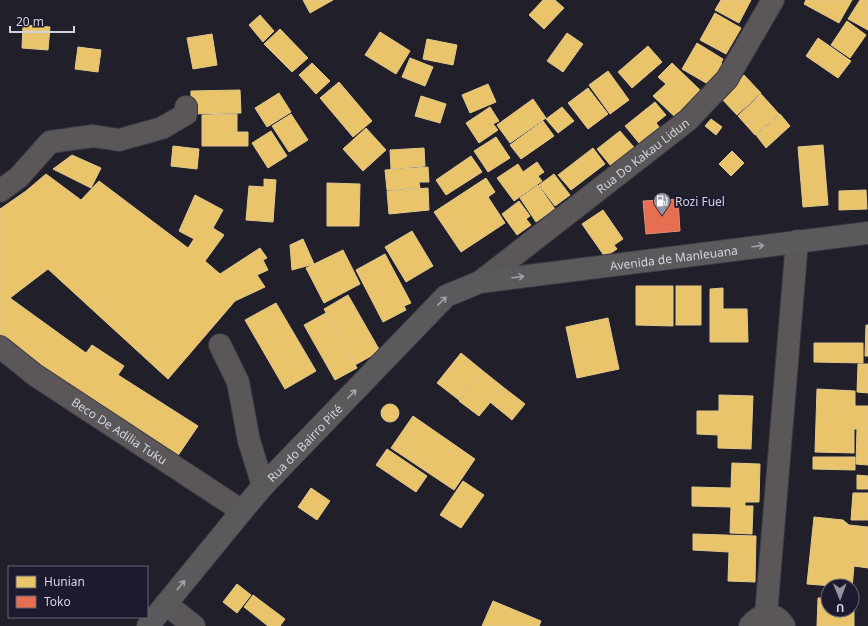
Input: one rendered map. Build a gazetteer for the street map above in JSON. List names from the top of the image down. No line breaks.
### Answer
{"streets":{"main road":["Avenida de Manleuana","Rua do Bairro Pité"],"street":["Rua Do Kakau Lidun","Beco De Adilia Tuku"]},"crossings":[["Rua Do Kakau Lidun","Avenida de Manleuana"],["Rua Do Kakau Lidun","Rua do Bairro Pité"],["Avenida de Manleuana","Rua do Bairro Pité"],["Beco De Adilia Tuku","Rua do Bairro Pité"]],"one_way":["Avenida de Manleuana","Rua do Bairro Pité"],"places":{"fuel station":["Rozi Fuel"]},"legend":["Hunian","Toko"],"scale_bar":"20 m","north":"bottom"}
